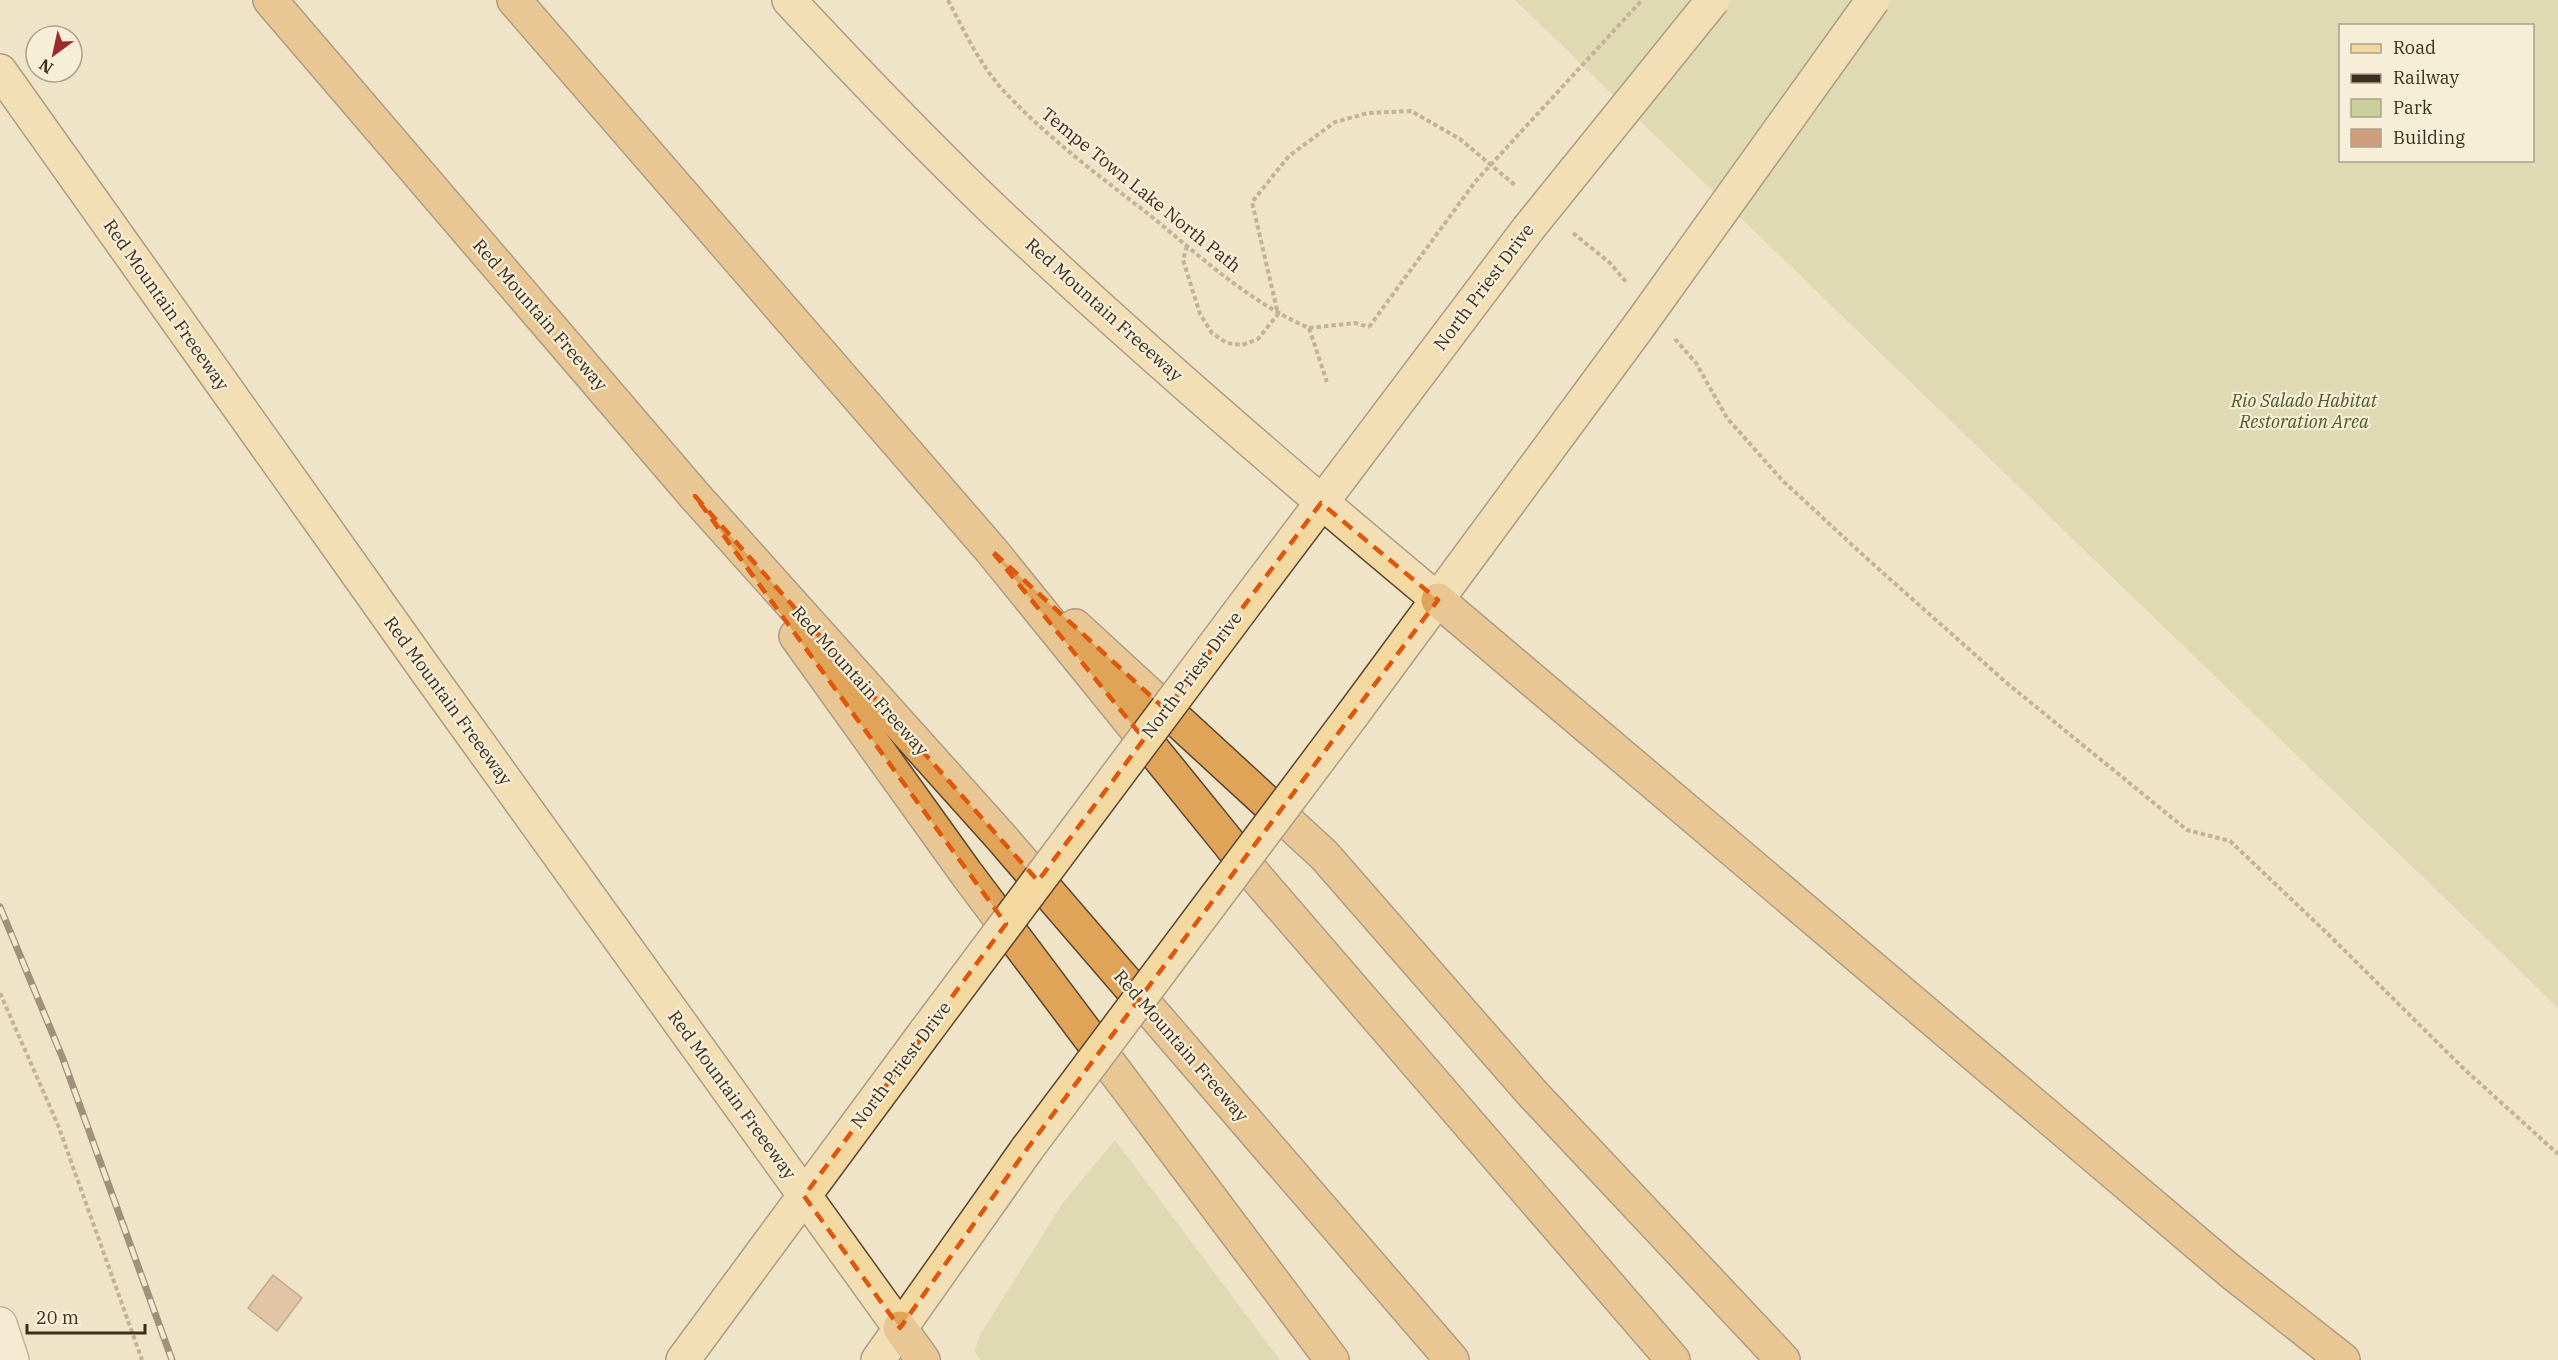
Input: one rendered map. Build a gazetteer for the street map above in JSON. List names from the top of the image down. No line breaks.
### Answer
{"streets":{"highway":["Red Mountain Freeway"],"main road":["North Priest Drive","Red Mountain Freeeway"],"path":["Tempe Town Lake North Path"]},"crossings":[["North Priest Drive","Red Mountain Freeeway"]],"parks":["Rio Salado Habitat Restoration Area"],"legend":["Road","Railway","Park","Building"],"scale_bar":"20 m","north":"bottom left"}
